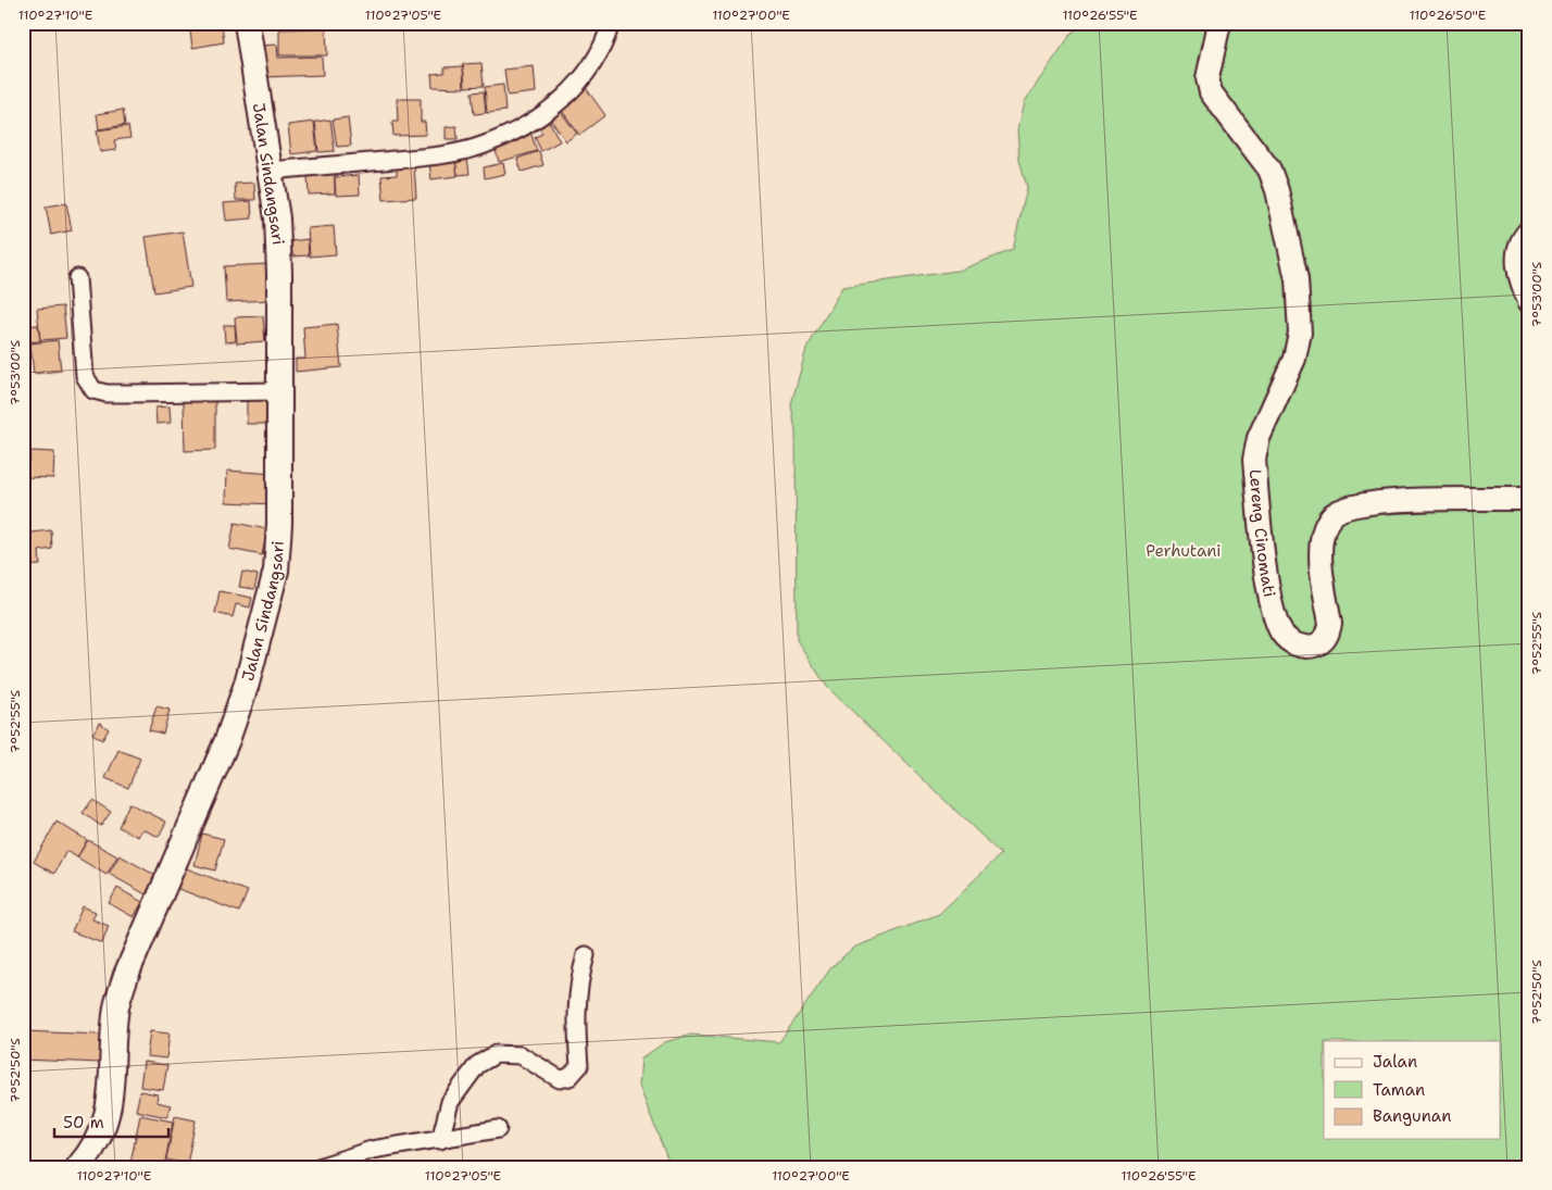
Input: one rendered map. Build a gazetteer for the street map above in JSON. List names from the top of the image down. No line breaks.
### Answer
{"streets":{"main road":["Jalan Sindangsari","Lereng Cinomati"]},"parks":["Perhutani"],"legend":["Jalan","Taman","Bangunan"],"scale_bar":"50 m","coordinates":["110°27'10\"E","110°27'05\"E","110°27'00\"E","110°26'55\"E","110°26'50\"E","7°53'00\"S","7°52'55\"S","7°52'50\"S"]}
